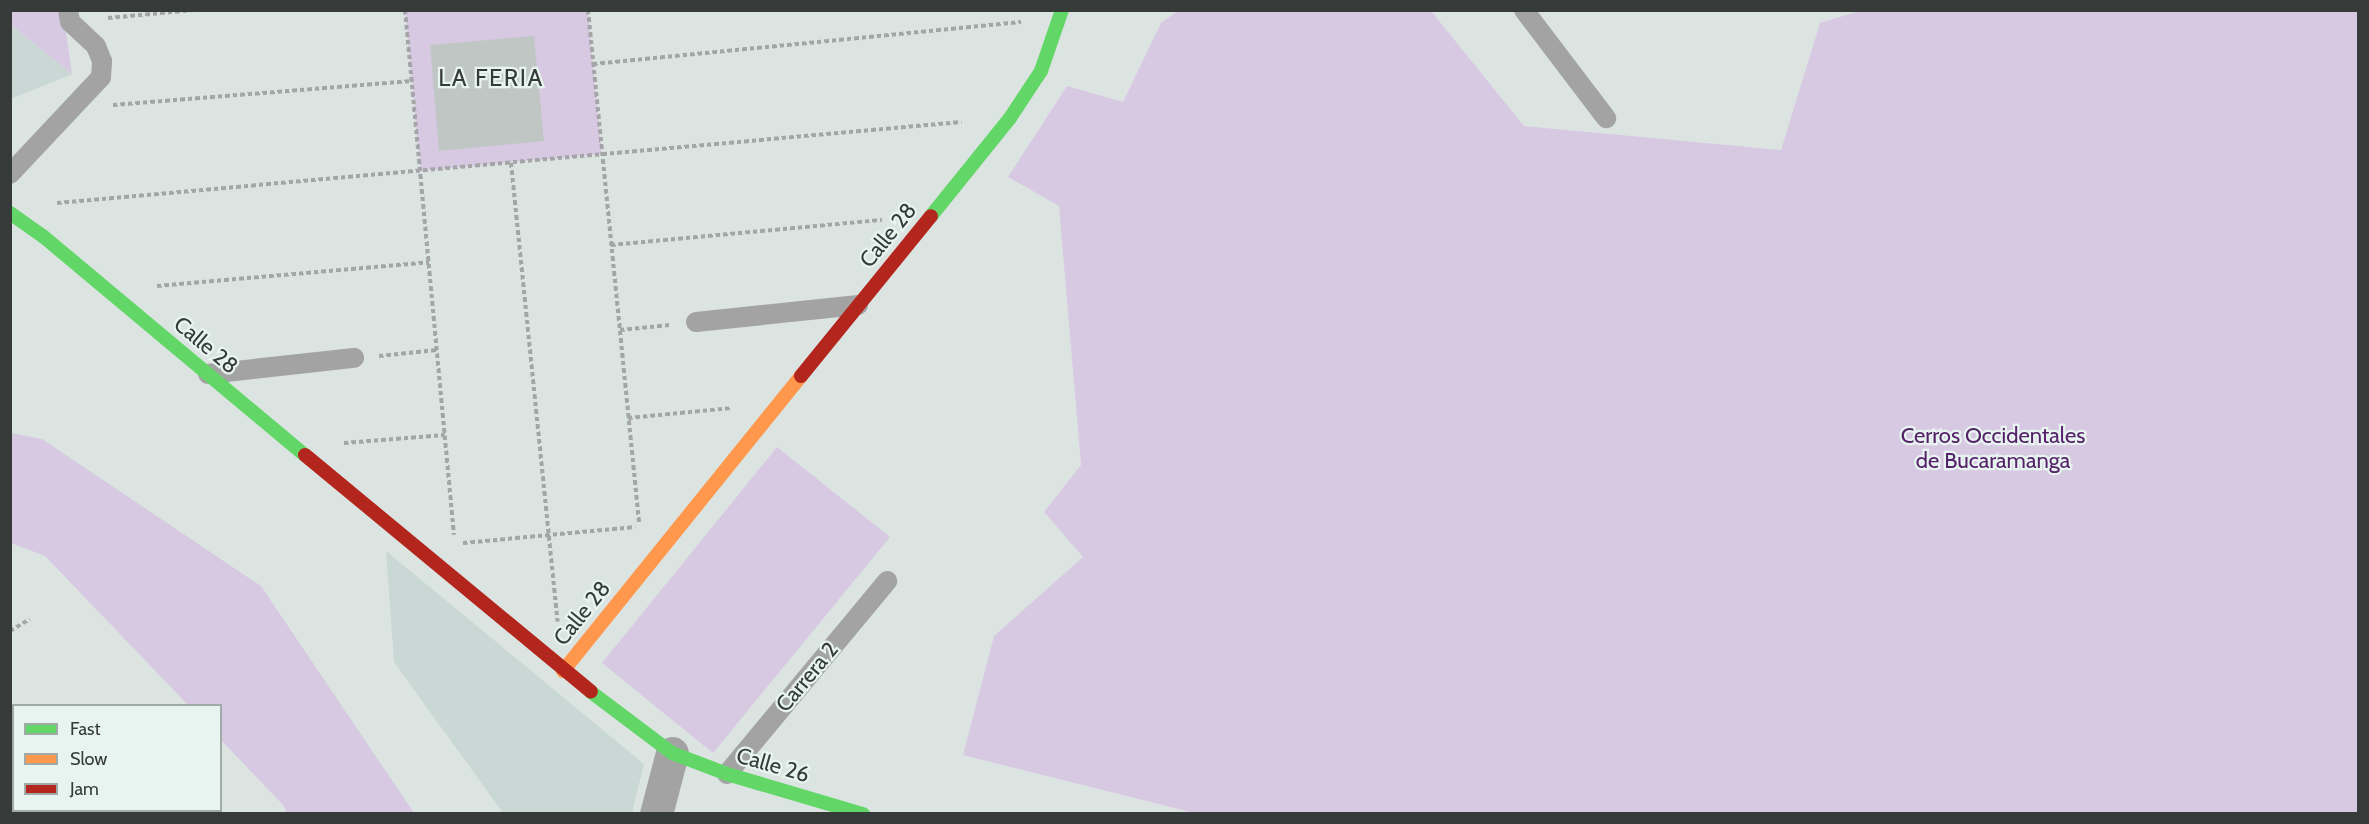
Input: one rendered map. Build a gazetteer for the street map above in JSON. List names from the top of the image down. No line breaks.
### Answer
{"streets":{"street":["Calle 28","Calle 26"],"lane":["Carrera 2"]},"crossings":[["Carrera 2","Calle 26"]],"districts":["LA FERIA"],"parks":["Cerros Occidentales de Bucaramanga"],"legend":["Fast","Slow","Jam"]}
